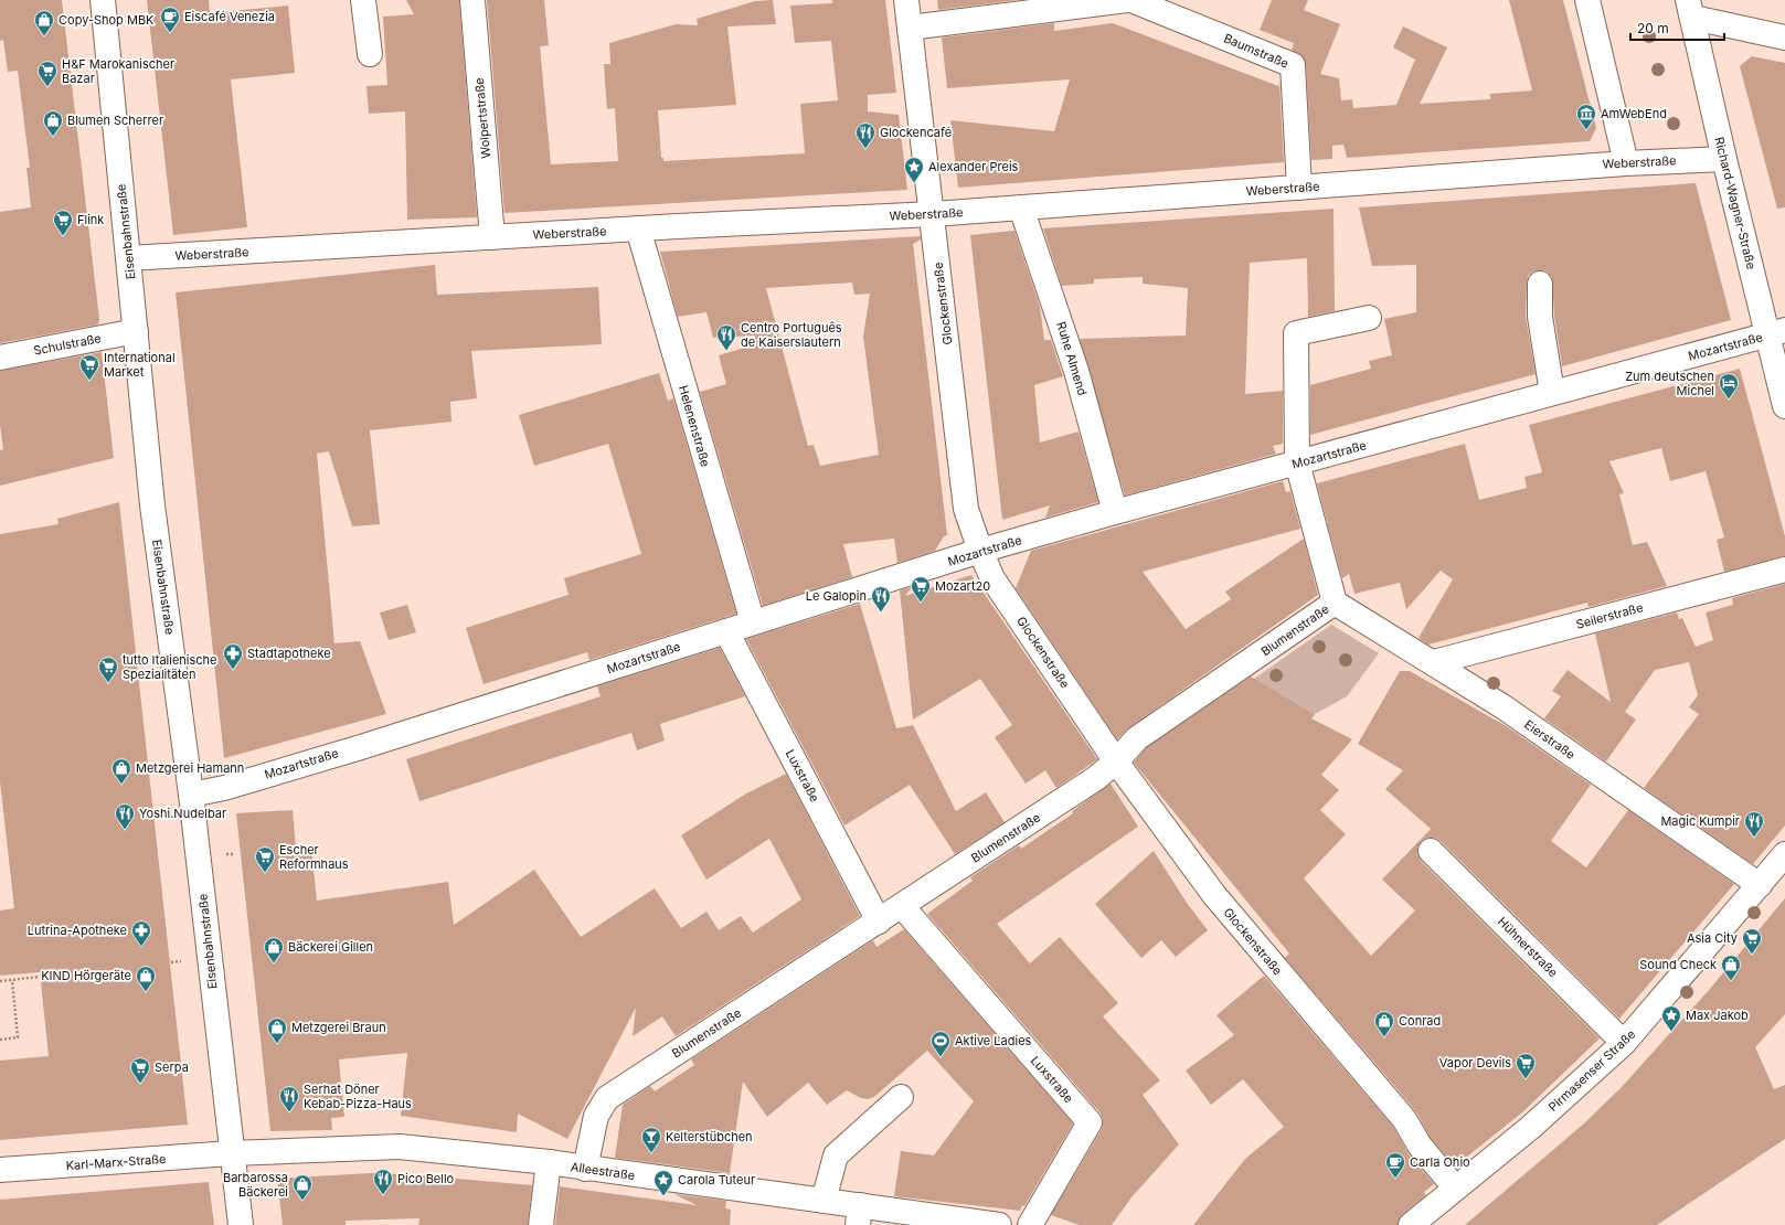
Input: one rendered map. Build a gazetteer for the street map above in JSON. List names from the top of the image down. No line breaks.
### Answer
{"streets":{"street":["Baumstraße","Wolpertstraße","Weberstraße","Richard-Wagner-Straße","Eisenbahnstraße","Glockenstraße","Schulstraße","Mozartstraße","Ruhe Almend","Helenenstraße","Seilerstraße","Blumenstraße","Eierstraße","Luxstraße","Hühnerstraße","Pirmasenser Straße","Karl-Marx-Straße","Alleestraße"]},"crossings":[["Baumstraße","Weberstraße"],["Baumstraße","Glockenstraße"],["Wolpertstraße","Weberstraße"],["Weberstraße","Richard-Wagner-Straße"],["Weberstraße","Eisenbahnstraße"],["Weberstraße","Glockenstraße"],["Weberstraße","Ruhe Almend"],["Weberstraße","Helenenstraße"],["Richard-Wagner-Straße","Mozartstraße"],["Eisenbahnstraße","Schulstraße"],["Eisenbahnstraße","Mozartstraße"],["Eisenbahnstraße","Karl-Marx-Straße"],["Eisenbahnstraße","Alleestraße"],["Glockenstraße","Mozartstraße"],["Glockenstraße","Blumenstraße"],["Glockenstraße","Pirmasenser Straße"],["Mozartstraße","Ruhe Almend"],["Mozartstraße","Helenenstraße"],["Mozartstraße","Blumenstraße"],["Mozartstraße","Luxstraße"],["Seilerstraße","Eierstraße"],["Blumenstraße","Eierstraße"],["Blumenstraße","Luxstraße"],["Blumenstraße","Alleestraße"],["Eierstraße","Pirmasenser Straße"],["Hühnerstraße","Pirmasenser Straße"],["Karl-Marx-Straße","Alleestraße"]],"places":{"cafe":["Eiscafé Venezia","Carla Ohio"],"shop":["Copy-Shop MBK","Blumen Scherrer","Metzgerei Hamann","Bäckerei Gillen","Sound Check","KIND Hörgeräte","Conrad","Metzgerei Braun","Barbarossa Bäckerei"],"supermarket":["H&F Marokanischer Bazar","Flink","International Market","Mozart20","tutto Italienische Spezialitäten","Escher Reformhaus","Asia City","Vapor Devils","Serpa"],"museum":["AmWebEnd"],"restaurant":["Glockencafé","Centro Português de Kaiserslautern","Le Galopin","Yoshi.Nudelbar","Magic Kumpir","Serhat Döner Kebab-Pizza-Haus","Pico Bello"],"place":["Alexander Preis","Max Jakob","Carola Tuteur"],"hotel":["Zum deutschen Michel"],"pharmacy":["Stadtapotheke","Lutrina-Apotheke"],"sports":["Aktive Ladies"],"bar":["Kelterstübchen"]},"scale_bar":"20 m"}
